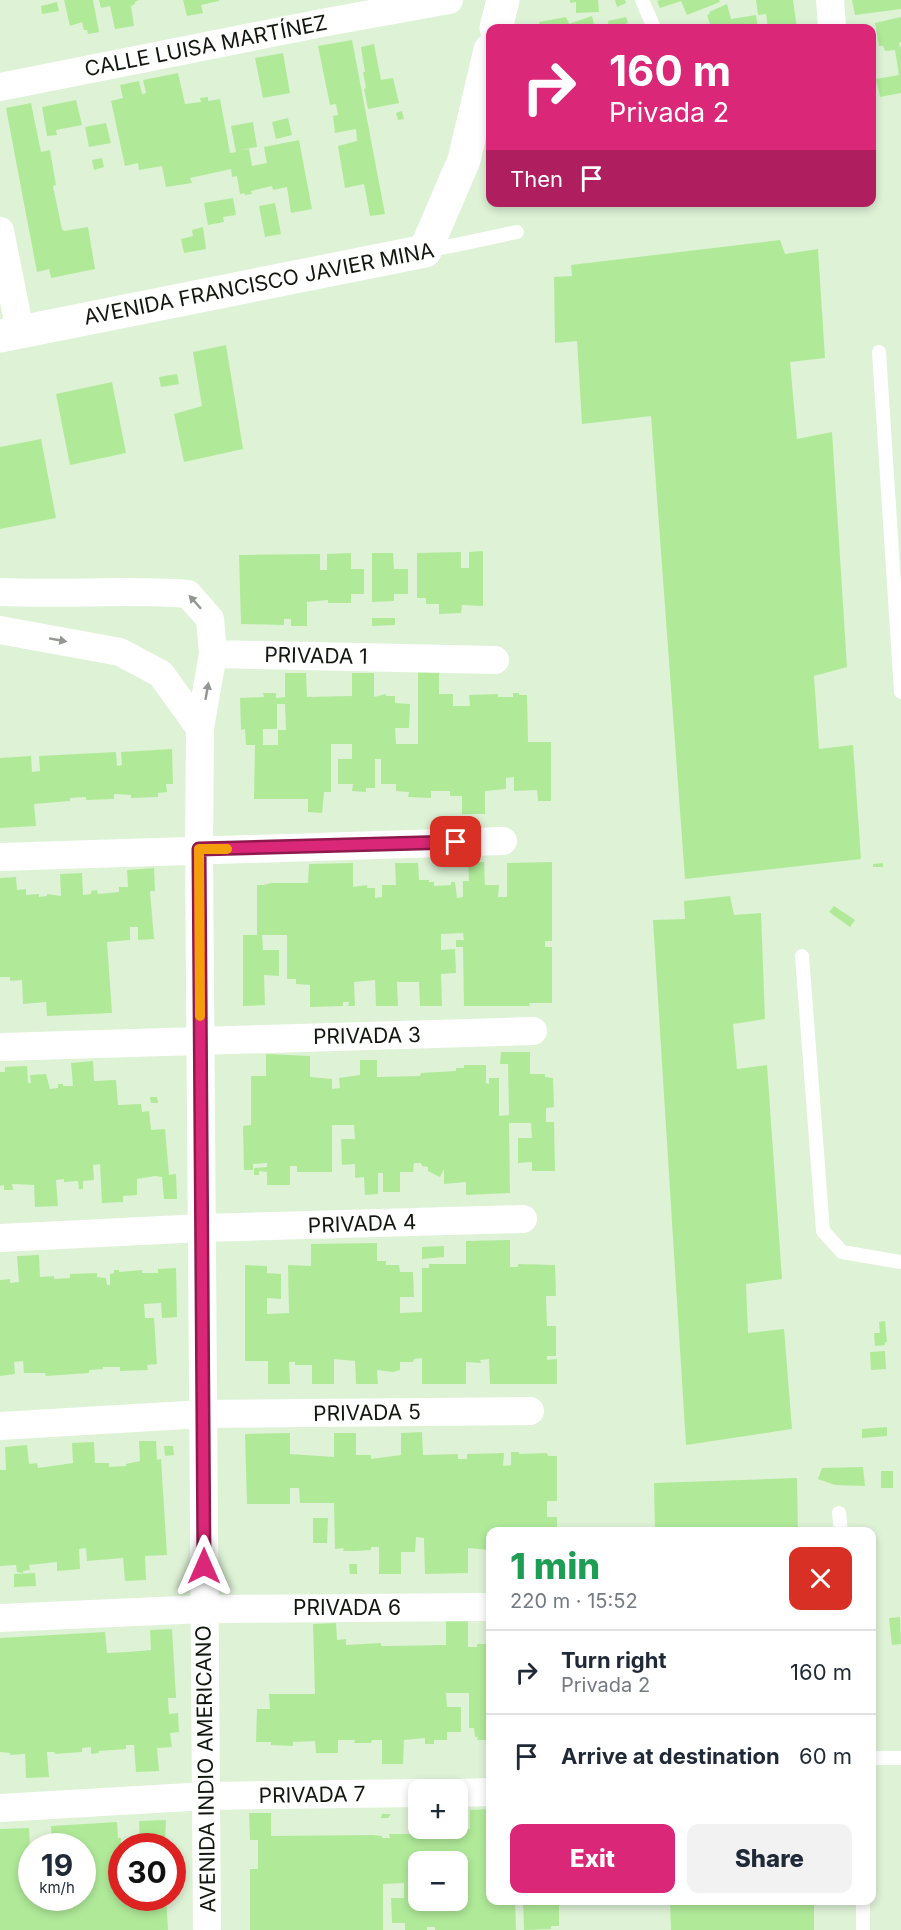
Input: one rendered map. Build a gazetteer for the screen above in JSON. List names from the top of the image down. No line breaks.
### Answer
{"streets":{"street":["CALLE LUISA MARTÍNEZ","AVENIDA FRANCISCO JAVIER MINA","PRIVADA 1","PRIVADA 3","PRIVADA 4","PRIVADA 5","PRIVADA 6","AVENIDA INDIO AMERICANO","PRIVADA 7"]},"crossings":[["PRIVADA 3","AVENIDA INDIO AMERICANO"],["PRIVADA 4","AVENIDA INDIO AMERICANO"],["PRIVADA 5","AVENIDA INDIO AMERICANO"],["PRIVADA 6","AVENIDA INDIO AMERICANO"],["AVENIDA INDIO AMERICANO","PRIVADA 7"]],"page":{"turn":["160 m","Privada 2"],"then":"Then","heading":["1 min","220 m · 15:52"],"list":[{"name":"Turn right","note":"Privada 2","value":"160 m"},{"name":"Arrive at destination","value":"60 m"}],"map_buttons":["+","−"],"buttons":["Exit","Share"],"speed":"19 km/h","limit":"30"}}
